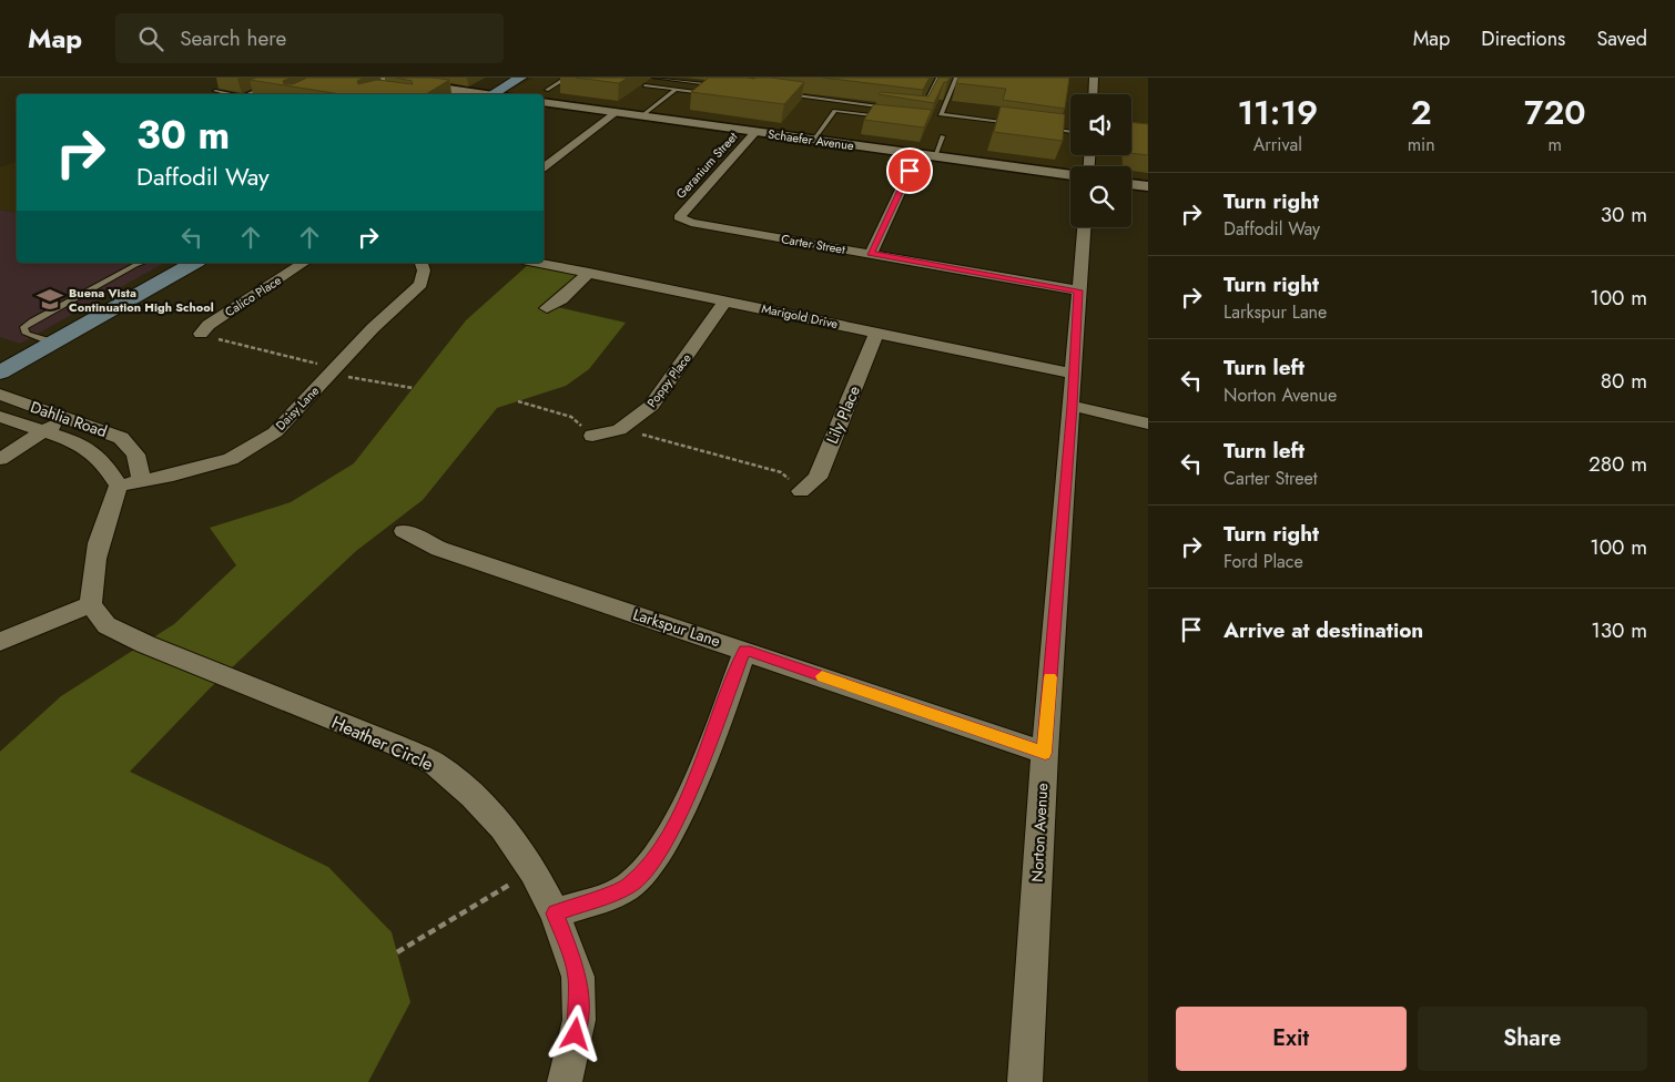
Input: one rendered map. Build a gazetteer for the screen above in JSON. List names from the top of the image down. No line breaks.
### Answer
{"streets":{"street":["Schaefer Avenue","Geranium Street","Carter Street","Calico Place","Marigold Drive","Poppy Place","Daisy Lane","Lily Place","Dahlia Road","Larkspur Lane","Heather Circle","Norton Avenue"]},"crossings":[["Schaefer Avenue","Geranium Street"],["Geranium Street","Carter Street"],["Carter Street","Norton Avenue"],["Marigold Drive","Poppy Place"],["Marigold Drive","Lily Place"],["Marigold Drive","Norton Avenue"],["Daisy Lane","Dahlia Road"],["Larkspur Lane","Norton Avenue"]],"places":{"school or university":["Buena Vista Continuation High School"]},"page":{"header":"Map","search":"Search here","nav":["Map","Directions","Saved"],"eta":["11:19","Arrival","2","min","720","m"],"turn":["30 m","Daffodil Way"],"list":[{"name":"Turn right","note":"Daffodil Way","value":"30 m"},{"name":"Turn right","note":"Larkspur Lane","value":"100 m"},{"name":"Turn left","note":"Norton Avenue","value":"80 m"},{"name":"Turn left","note":"Carter Street","value":"280 m"},{"name":"Turn right","note":"Ford Place","value":"100 m"},{"name":"Arrive at destination","value":"130 m"}],"buttons":["Exit","Share"]}}
